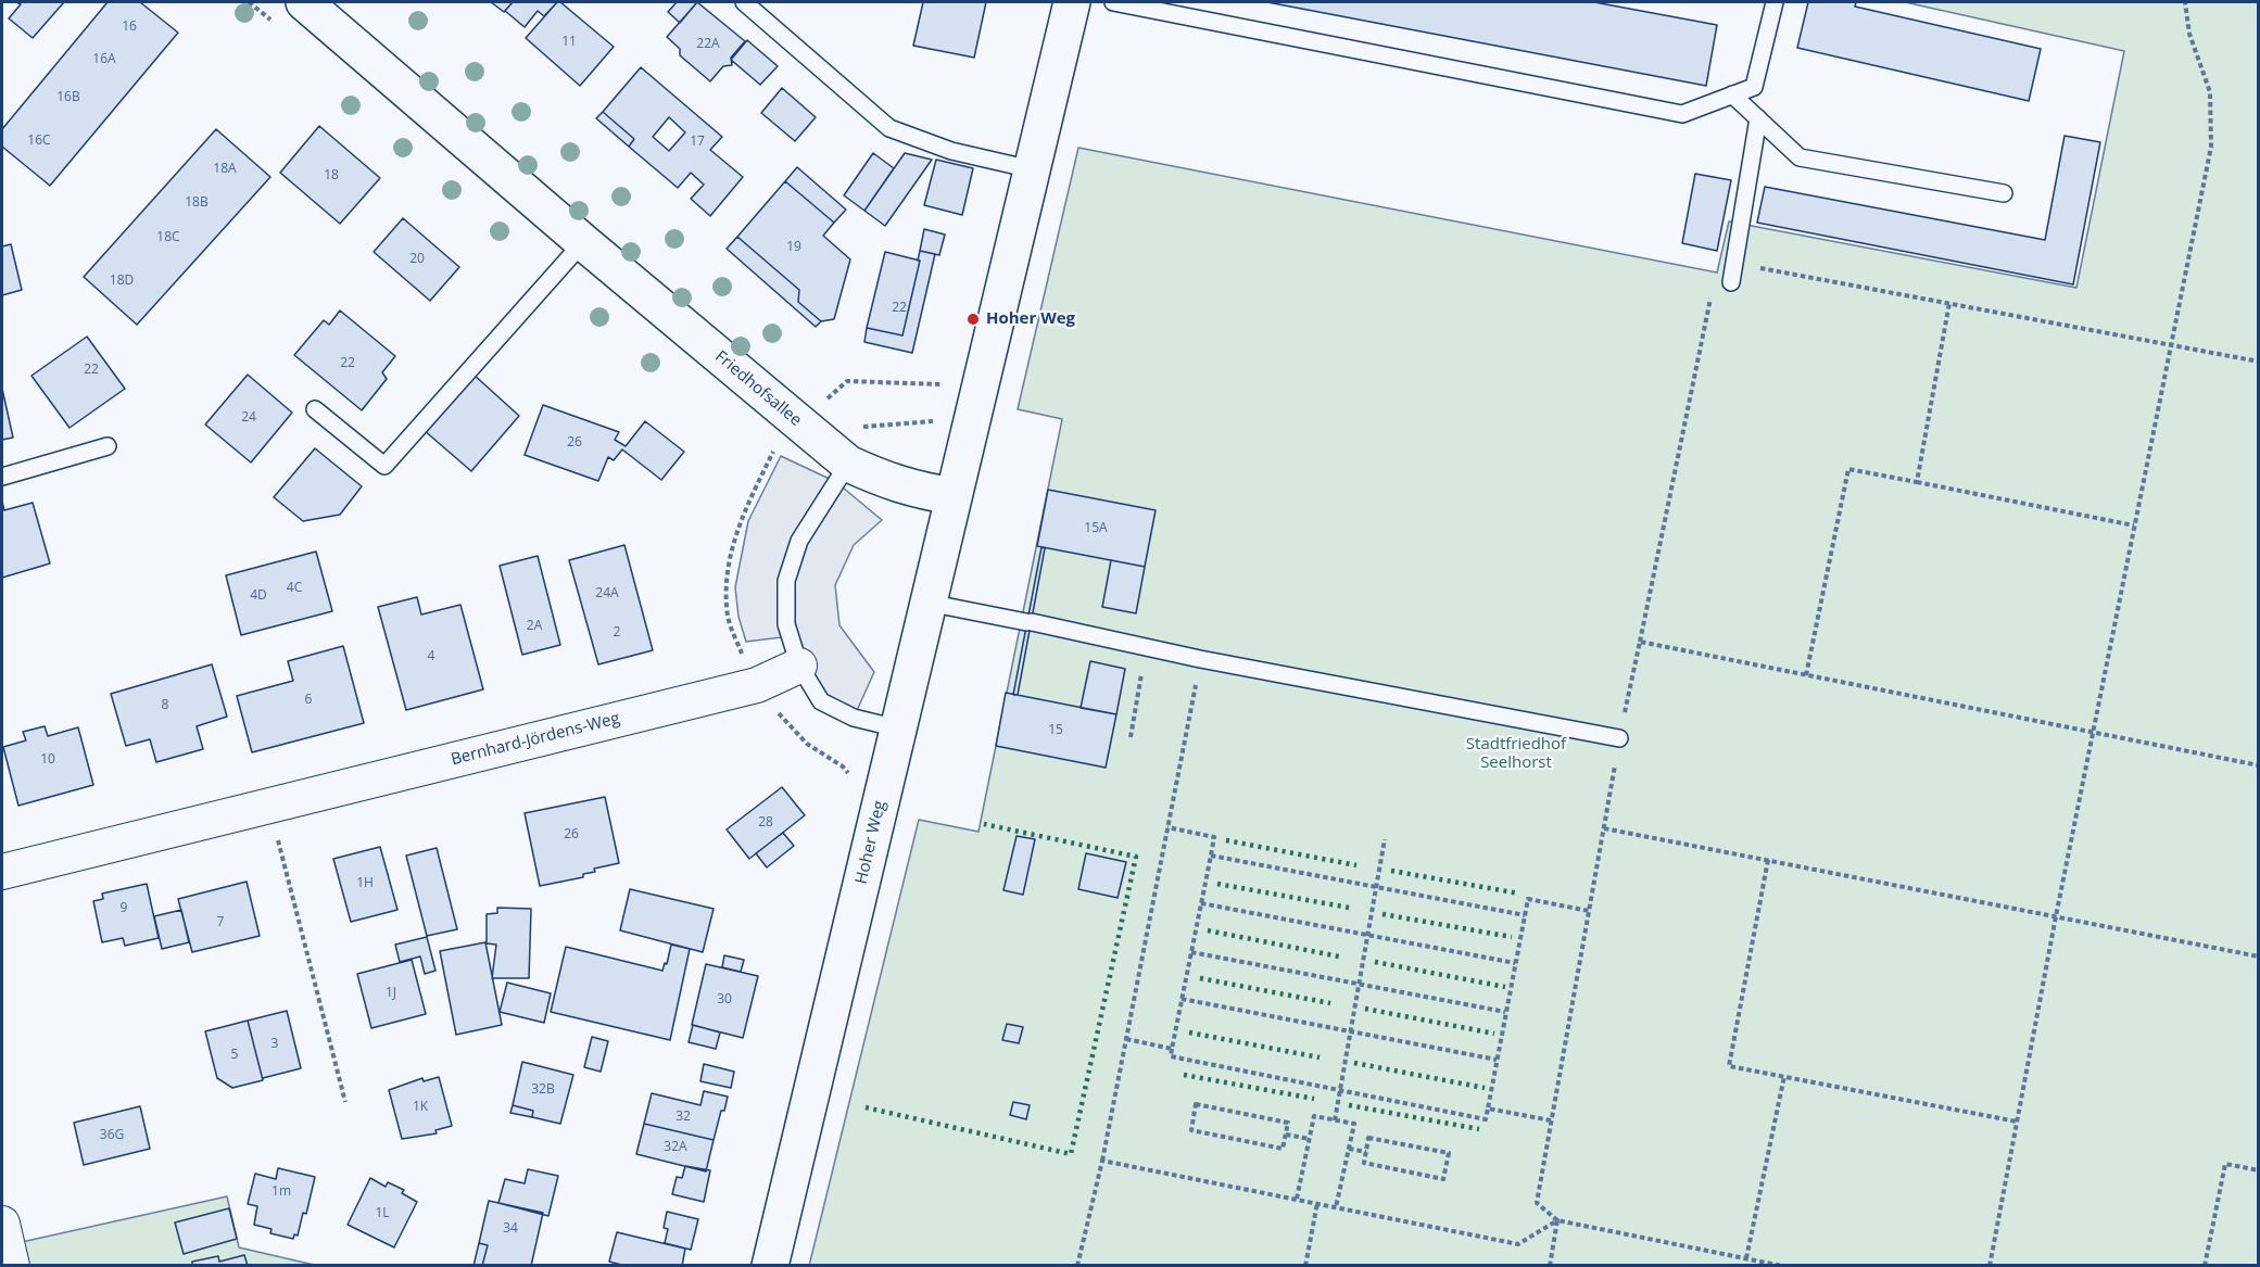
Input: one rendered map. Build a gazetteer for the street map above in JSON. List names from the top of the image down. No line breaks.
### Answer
{"streets":{"street":["Friedhofsallee","Bernhard-Jördens-Weg","Hoher Weg"]},"crossings":[["Friedhofsallee","Hoher Weg"]],"parks":["Stadtfriedhof Seelhorst"],"places":["Hoher Weg"],"house_numbers":["16","11","22A","16A","16B","16C","17","18A","18","18B","18C","19","20","18D","22","22","22","24","26","15A","4C","24A","4D","2A","2","4","6","8","15","10","28","26","1H","9","7","1J","30","3","5","32B","1K","32","36G","32A","1m","1L","34"]}
